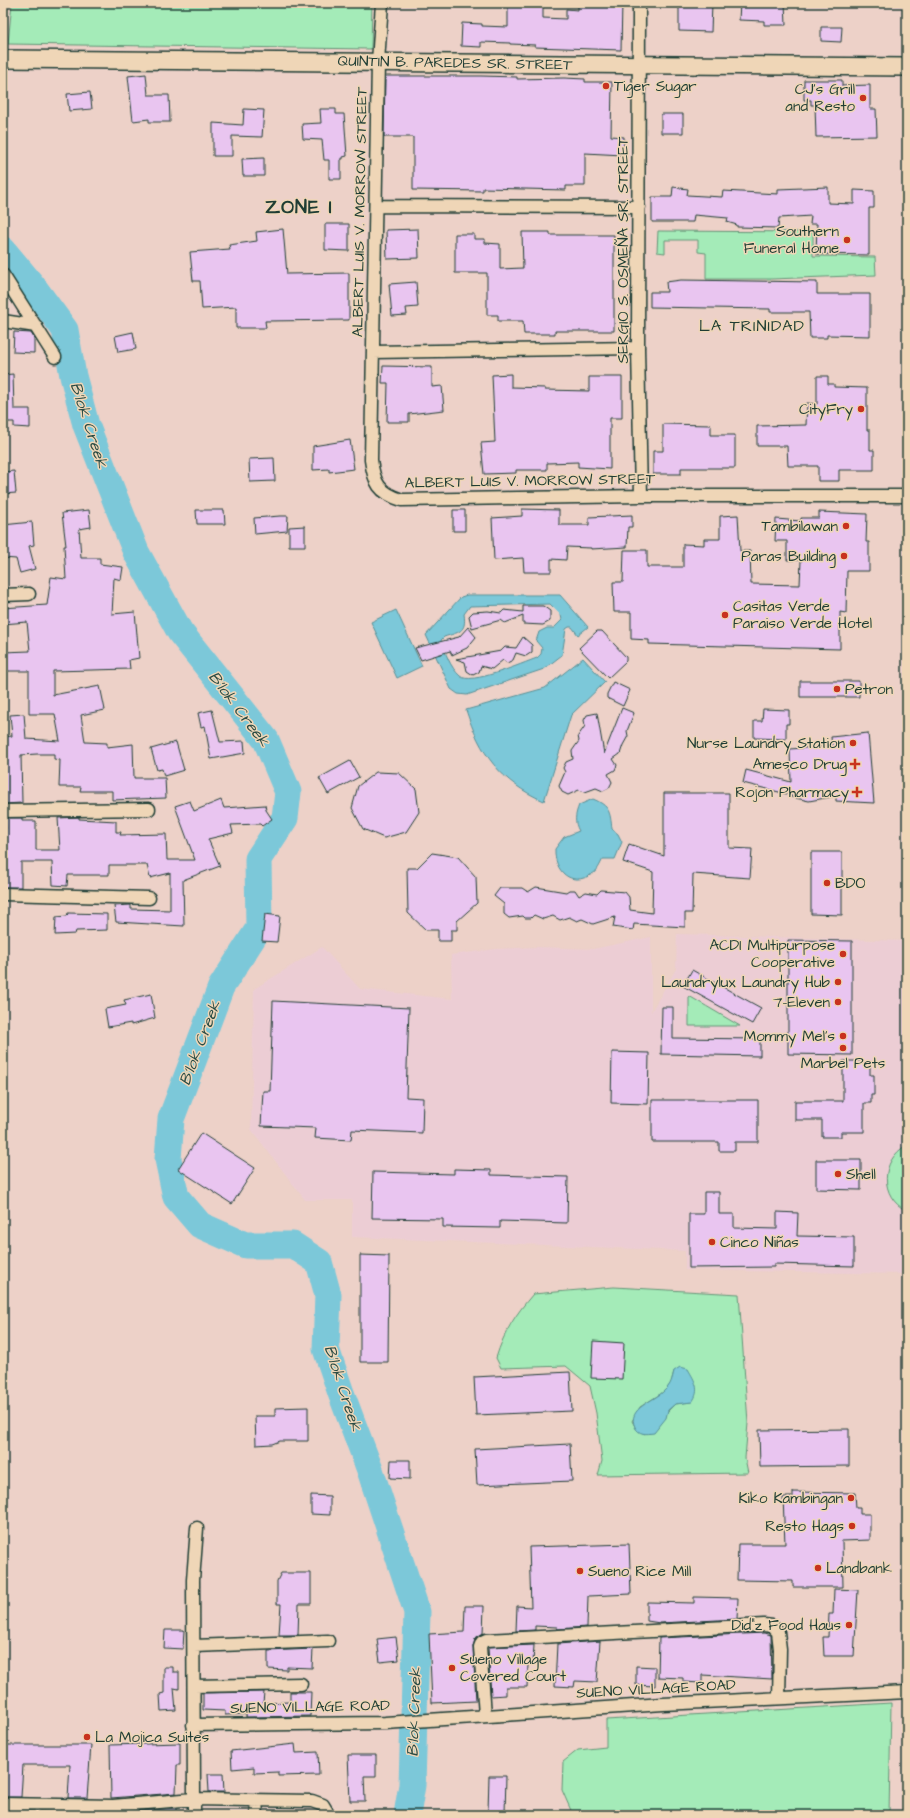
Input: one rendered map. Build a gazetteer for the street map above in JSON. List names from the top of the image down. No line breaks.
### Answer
{"streets":{"main road":["QUINTIN B. PAREDES SR. STREET"],"street":["ALBERT LUIS V. MORROW STREET","SERGIO S. OSMEÑA SR. STREET","SUENO VILLAGE ROAD"]},"crossings":[["QUINTIN B. PAREDES SR. STREET","ALBERT LUIS V. MORROW STREET"],["QUINTIN B. PAREDES SR. STREET","SERGIO S. OSMEÑA SR. STREET"],["ALBERT LUIS V. MORROW STREET","SERGIO S. OSMEÑA SR. STREET"]],"districts":["ZONE I","LA TRINIDAD"],"water":["B'lok Creek"],"places":{"other":["Tiger Sugar","CJ's Grill and Resto","Southern Funeral Home","CityFry","Tambilawan","Paras Building","Casitas Verde Paraiso Verde Hotel","Petron","Nurse Laundry Station","BDO","ACDI Multipurpose Cooperative","Laundrylux Laundry Hub","7-Eleven","Mommy Mel's","Marbel Pets","Shell","Cinco Niñas","Kiko Kambingan","Resto Hags","Landbank","Sueno Rice Mill","Did\"z Food Haus","Sueno Village Covered Court","La Mojica Suites"],"health":["Amesco Drug","Rojon Pharmacy"]}}
